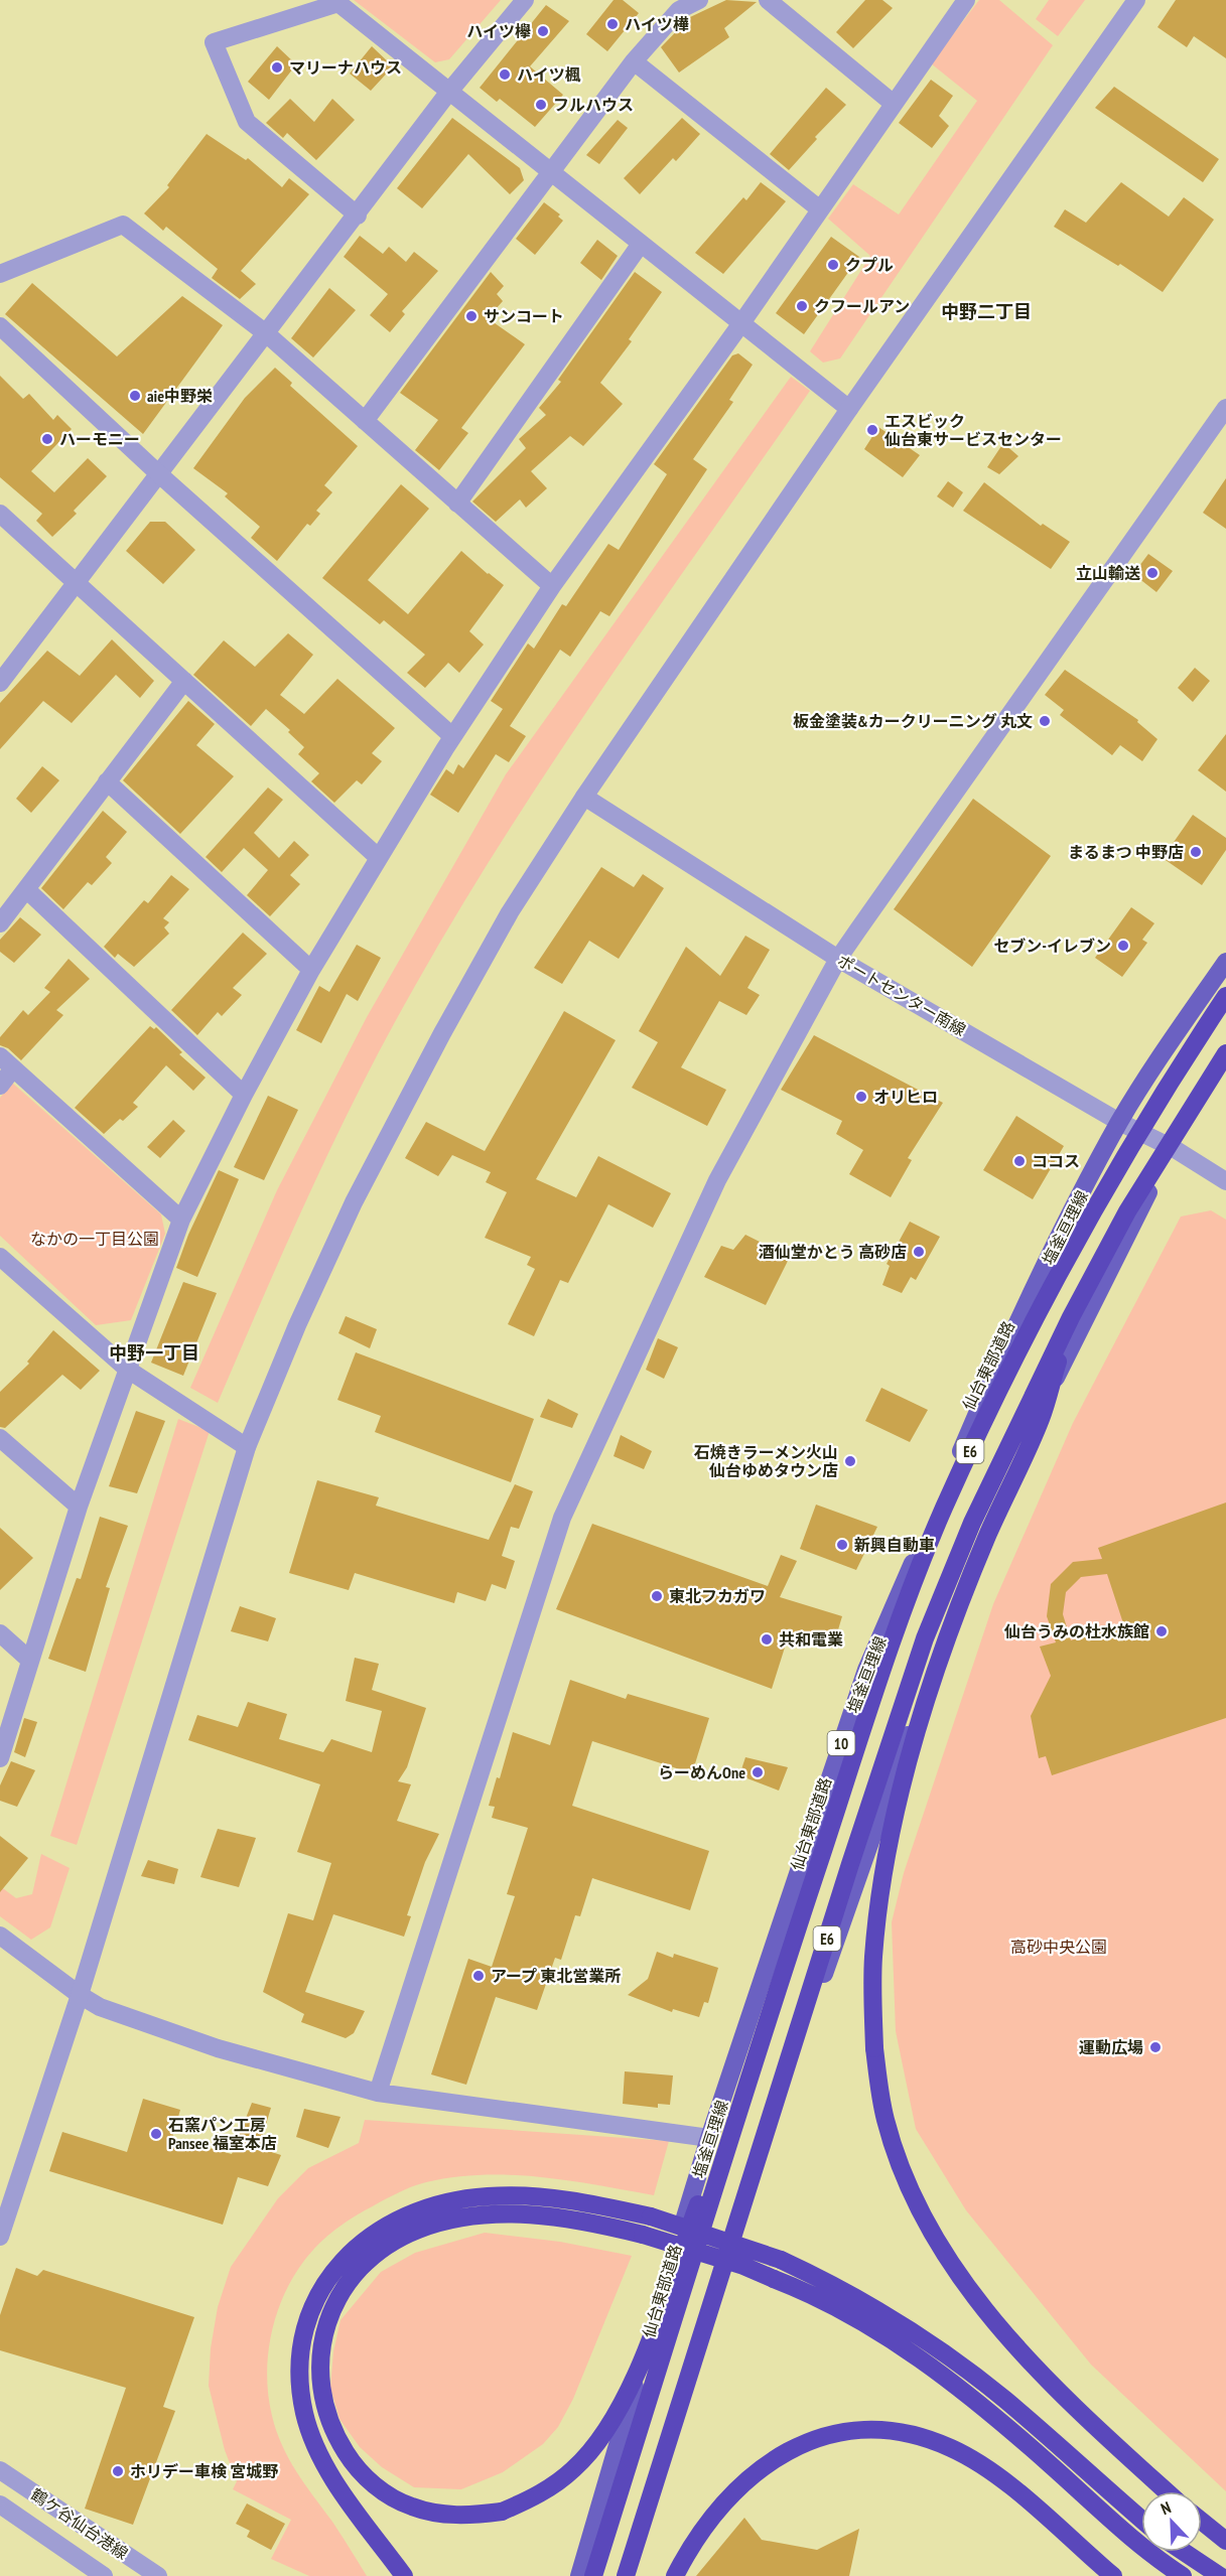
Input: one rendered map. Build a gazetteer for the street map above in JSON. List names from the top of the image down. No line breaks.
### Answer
{"streets":{"highway":["仙台東部道路","E6"],"main road":["塩釜亘理線","10"],"street":["ポートセンター南線","鶴ケ谷仙台港線"]},"crossings":[["ポートセンター南線","塩釜亘理線"]],"districts":["中野二丁目","中野一丁目"],"parks":["なかの一丁目公園","高砂中央公園"],"places":["ハイツ樺","ハイツ欅","マリーナハウス","ハイツ楓","フルハウス","クプル","クフールアン","サンコート","aie中野栄","エスビック 仙台東サービスセンター","ハーモニー","立山輸送","板金塗装&カークリーニング 丸文","まるまつ 中野店","セブン-イレブン","オリヒロ","ココス","酒仙堂かとう 高砂店","石焼きラーメン火山 仙台ゆめタウン店","新興自動車","東北フカガワ","仙台うみの杜水族館","共和電業","らーめんOne","アープ 東北営業所","運動広場","石窯パン工房 Pansee 福室本店","ホリデー車検 宮城野"],"north":"top left"}
